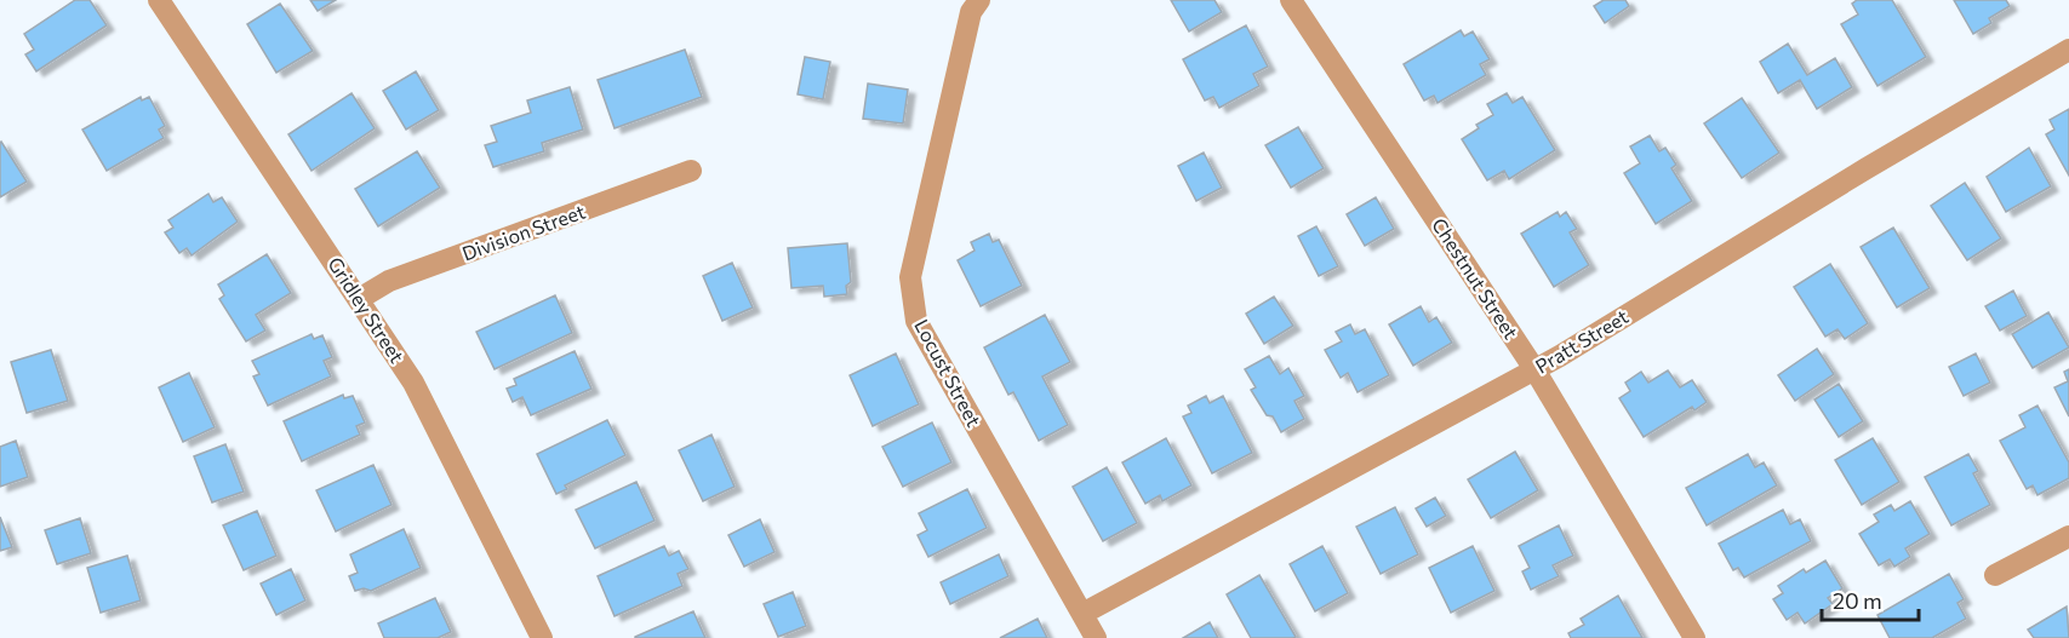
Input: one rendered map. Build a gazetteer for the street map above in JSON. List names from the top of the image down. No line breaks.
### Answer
{"streets":{"street":["Division Street","Chestnut Street","Gridley Street","Pratt Street","Locust Street"]},"crossings":[["Division Street","Gridley Street"],["Chestnut Street","Pratt Street"],["Pratt Street","Locust Street"]],"scale_bar":"20 m"}
